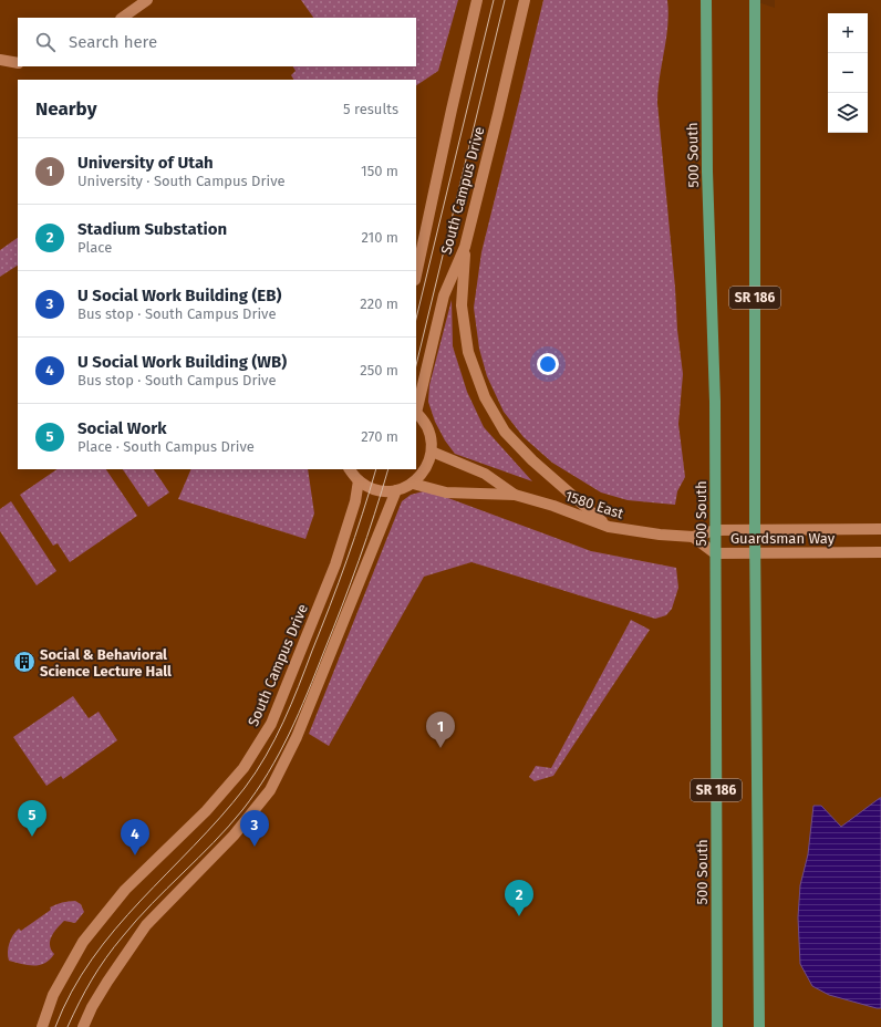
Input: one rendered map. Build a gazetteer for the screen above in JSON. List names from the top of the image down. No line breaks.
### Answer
{"streets":{"main road":["500 South","SR 186"],"street":["South Campus Drive","1580 East","Guardsman Way"]},"crossings":[["500 South","Guardsman Way"],["SR 186","Guardsman Way"],["1580 East","Guardsman Way"]],"places":{"building":["Social & Behavioral Science Lecture Hall"]},"page":{"map_buttons":["+","−"],"search":"Search here","heading":["Nearby","5 results"],"list":[{"mark":"1","name":"University of Utah","note":"University · South Campus Drive","value":"150 m"},{"mark":"2","name":"Stadium Substation","note":"Place","value":"210 m"},{"mark":"3","name":"U Social Work Building (EB)","note":"Bus stop · South Campus Drive","value":"220 m"},{"mark":"4","name":"U Social Work Building (WB)","note":"Bus stop · South Campus Drive","value":"250 m"},{"mark":"5","name":"Social Work","note":"Place · South Campus Drive","value":"270 m"}],"pins":["1","5","3","4","2"]}}
